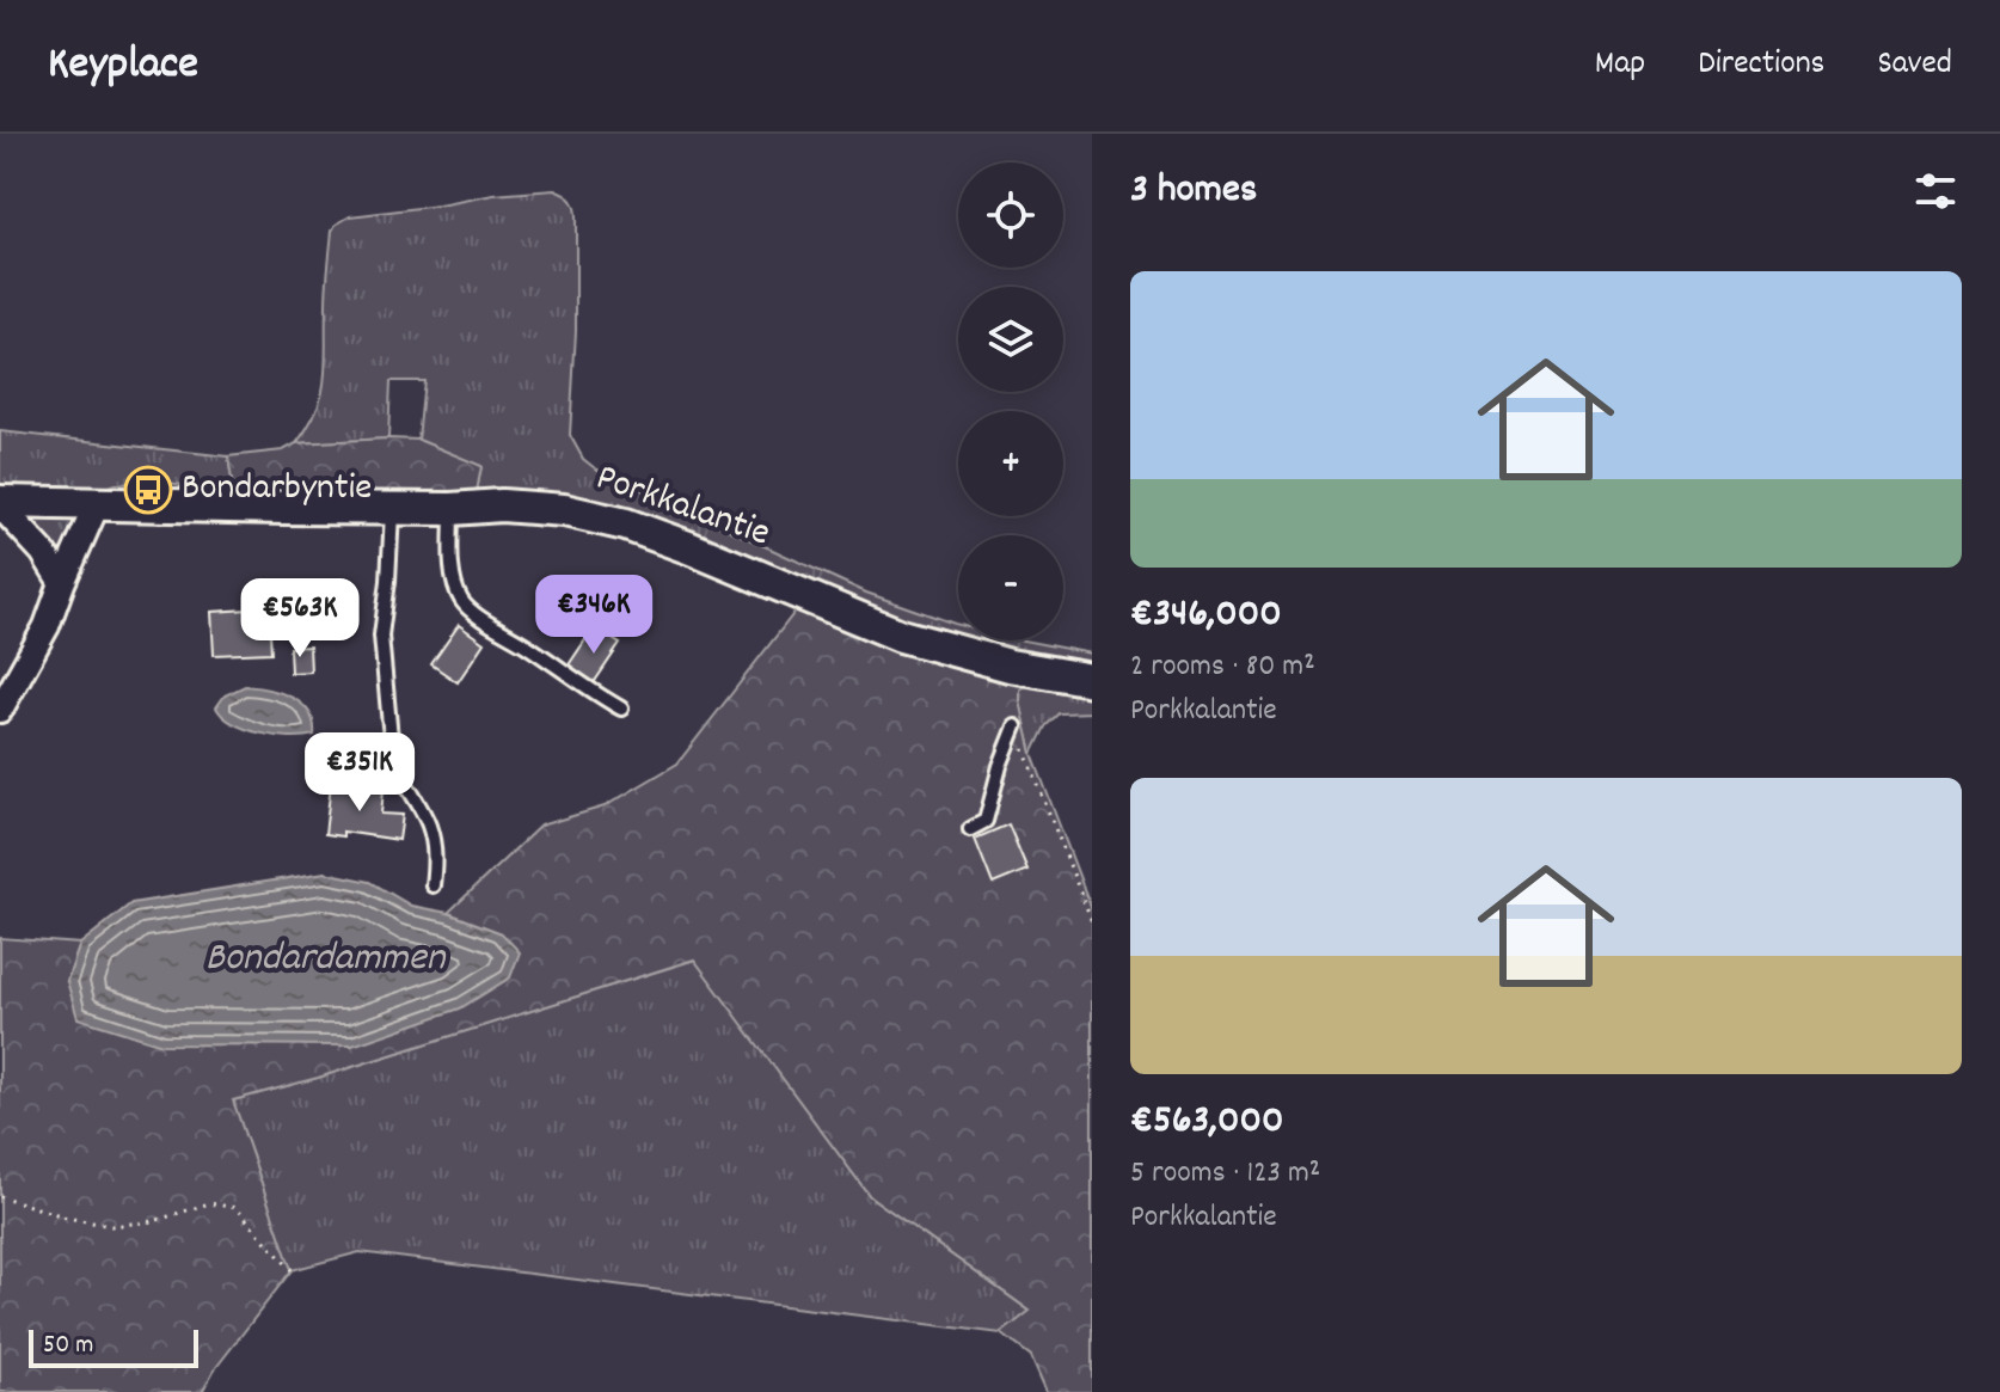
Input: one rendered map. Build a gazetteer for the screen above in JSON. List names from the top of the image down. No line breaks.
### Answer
{"streets":{"street":["Porkkalantie"]},"water":["Bondardammen"],"places":{"bus stop":["Bondarbyntie"]},"scale_bar":"50 m","page":{"header":"Keyplace","nav":["Map","Directions","Saved"],"heading":"3 homes","map_buttons":["+","−"],"list":[{"name":"€346,000","note":"2 rooms · 80 m² · Porkkalantie"},{"name":"€563,000","note":"5 rooms · 123 m² · Porkkalantie"}],"price":["€346K","€563K","€351K"],"scale":"50 m"}}
